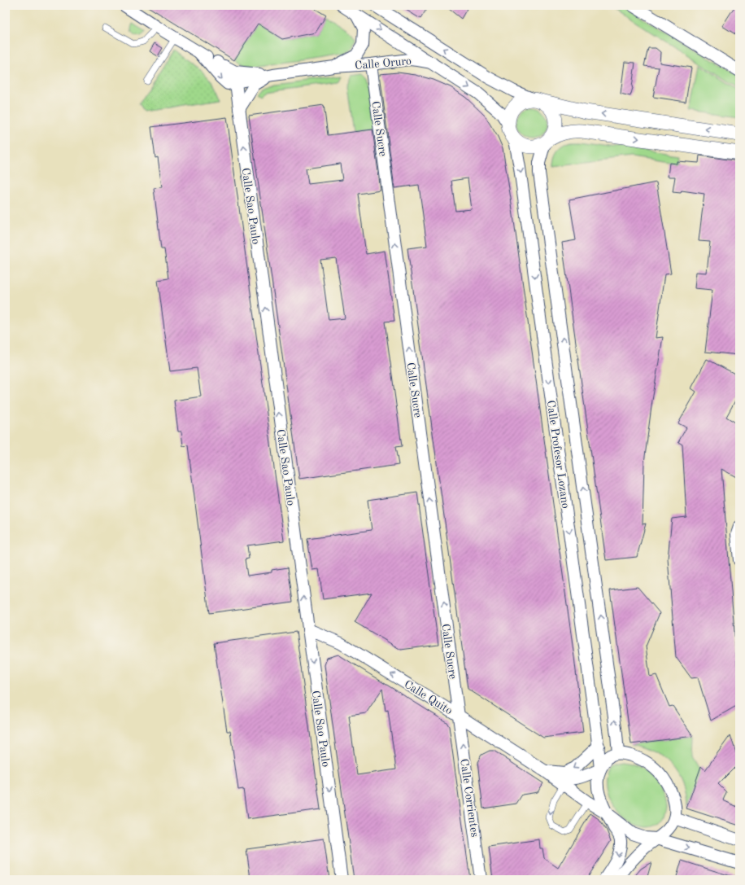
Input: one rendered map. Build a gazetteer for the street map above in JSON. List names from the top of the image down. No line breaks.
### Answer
{"streets":{"street":["Calle Oruro","Calle Sucre","Calle Sao Paulo","Calle Profesor Lozano","Calle Quito","Calle Corrientes"]},"crossings":[["Calle Oruro","Calle Sucre"],["Calle Oruro","Calle Sao Paulo"],["Calle Sucre","Calle Quito"],["Calle Sucre","Calle Corrientes"],["Calle Sao Paulo","Calle Quito"],["Calle Profesor Lozano","Calle Quito"],["Calle Quito","Calle Corrientes"]],"one_way":["Calle Sucre","Calle Corrientes"]}
